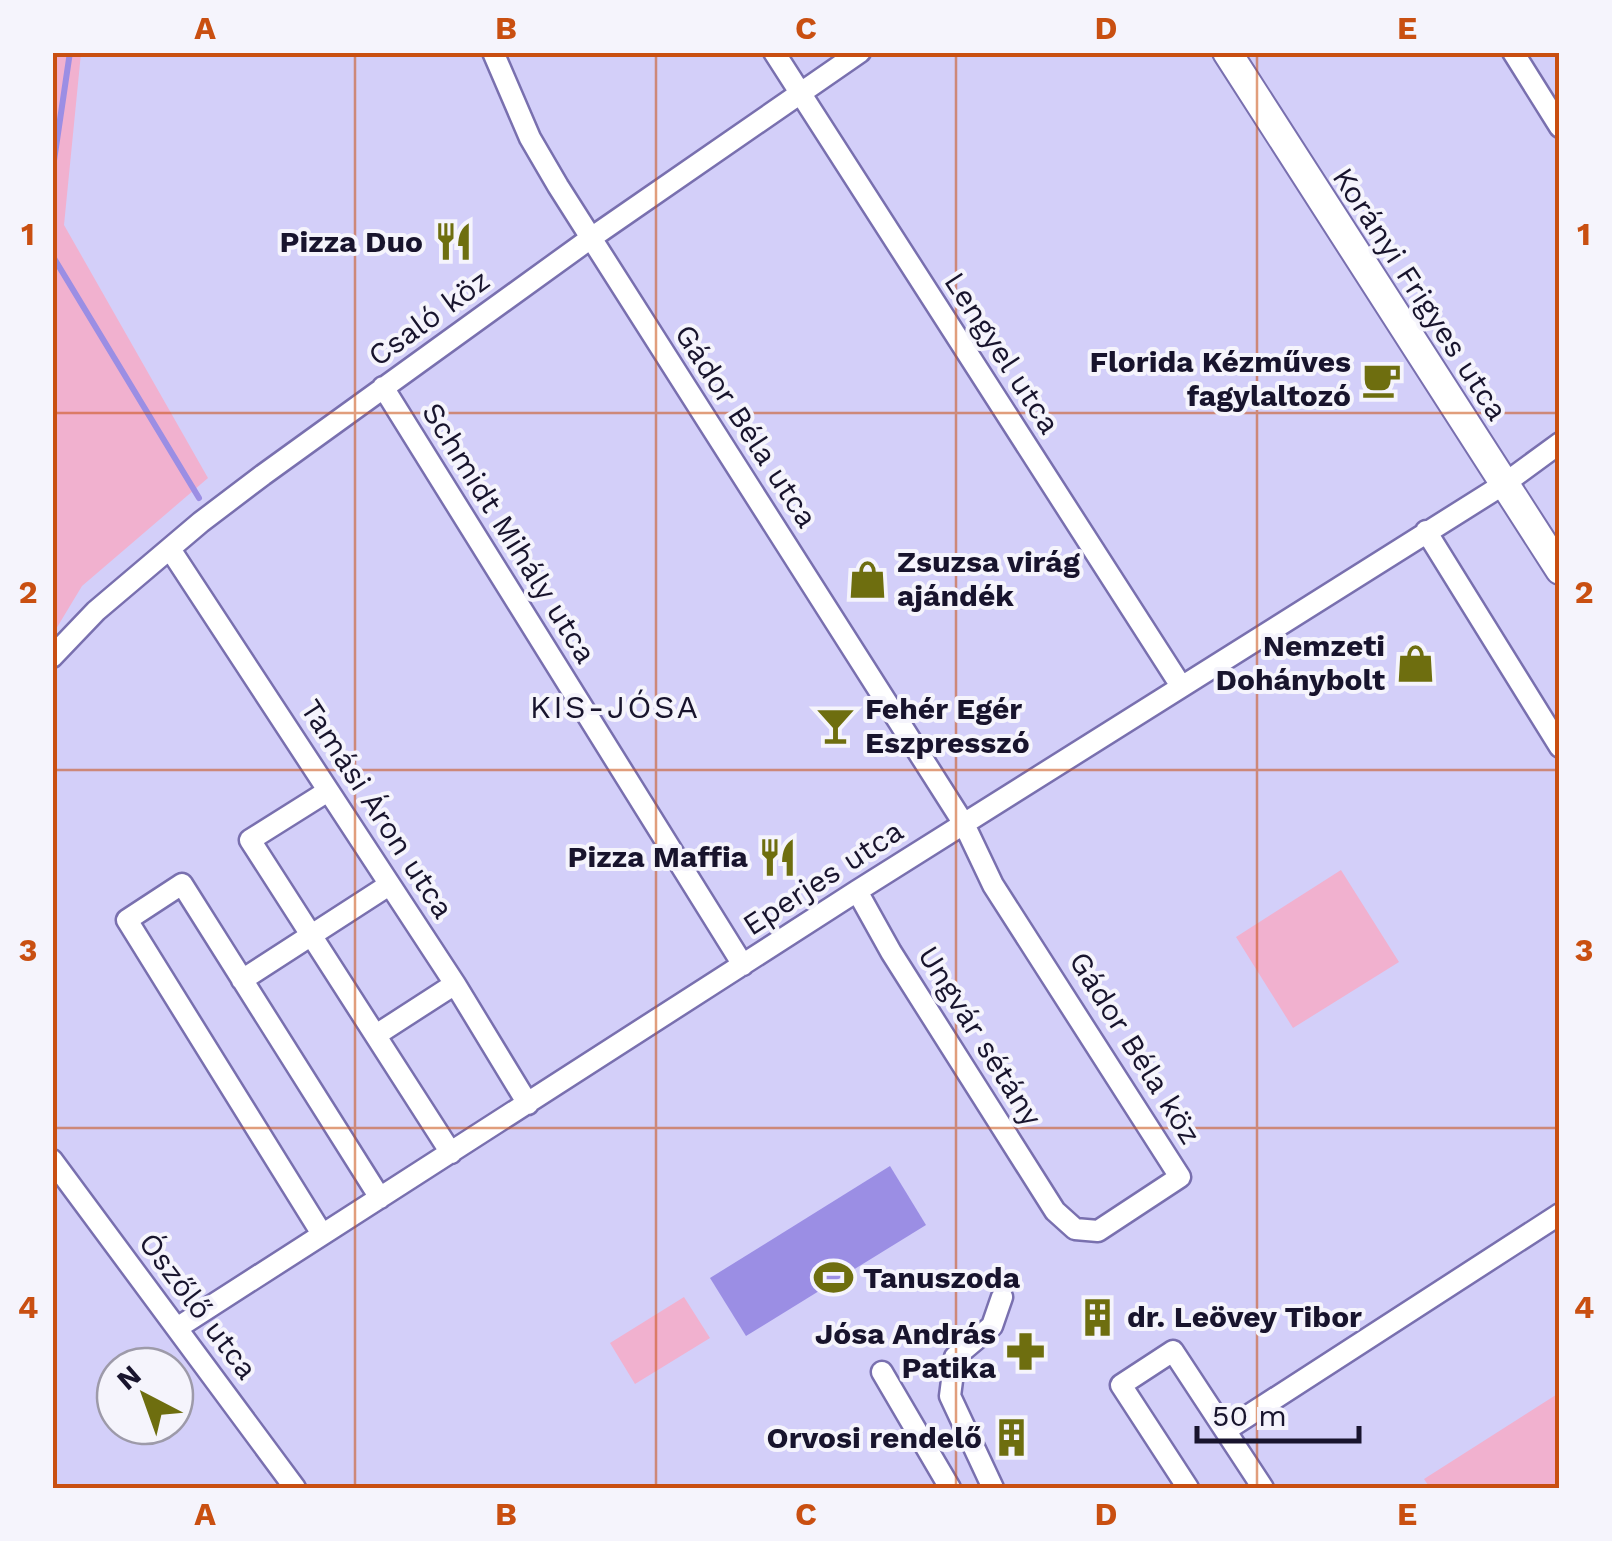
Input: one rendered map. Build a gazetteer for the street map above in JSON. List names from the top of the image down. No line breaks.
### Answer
{"streets":{"street":["Korányi Frigyes utca","Csaló köz","Lengyel utca","Gádor Béla utca","Schmidt Mihály utca","Tamási Áron utca","Eperjes utca","Ungvár sétány","Gádor Béla köz","Ószőlő utca"]},"crossings":[["Korányi Frigyes utca","Eperjes utca"],["Csaló köz","Lengyel utca"],["Csaló köz","Gádor Béla utca"],["Csaló köz","Schmidt Mihály utca"],["Csaló köz","Tamási Áron utca"],["Lengyel utca","Eperjes utca"],["Gádor Béla utca","Eperjes utca"],["Gádor Béla utca","Gádor Béla köz"],["Schmidt Mihály utca","Eperjes utca"],["Tamási Áron utca","Eperjes utca"],["Eperjes utca","Ungvár sétány"],["Eperjes utca","Gádor Béla köz"],["Eperjes utca","Ószőlő utca"],["Ungvár sétány","Gádor Béla köz"]],"districts":["KIS-JÓSA"],"places":{"restaurant":["Pizza Duo","Pizza Maffia"],"cafe":["Florida Kézműves fagylaltozó"],"shop":["Zsuzsa virág ajándék","Nemzeti Dohánybolt"],"bar":["Fehér Egér Eszpresszó"],"sports":["Tanuszoda"],"building":["dr. Leövey Tibor","Orvosi rendelő"],"pharmacy":["Jósa András Patika"]},"scale_bar":"50 m","north":"top left","grid":{"columns":["A","B","C","D","E"],"rows":["1","2","3","4"]}}
